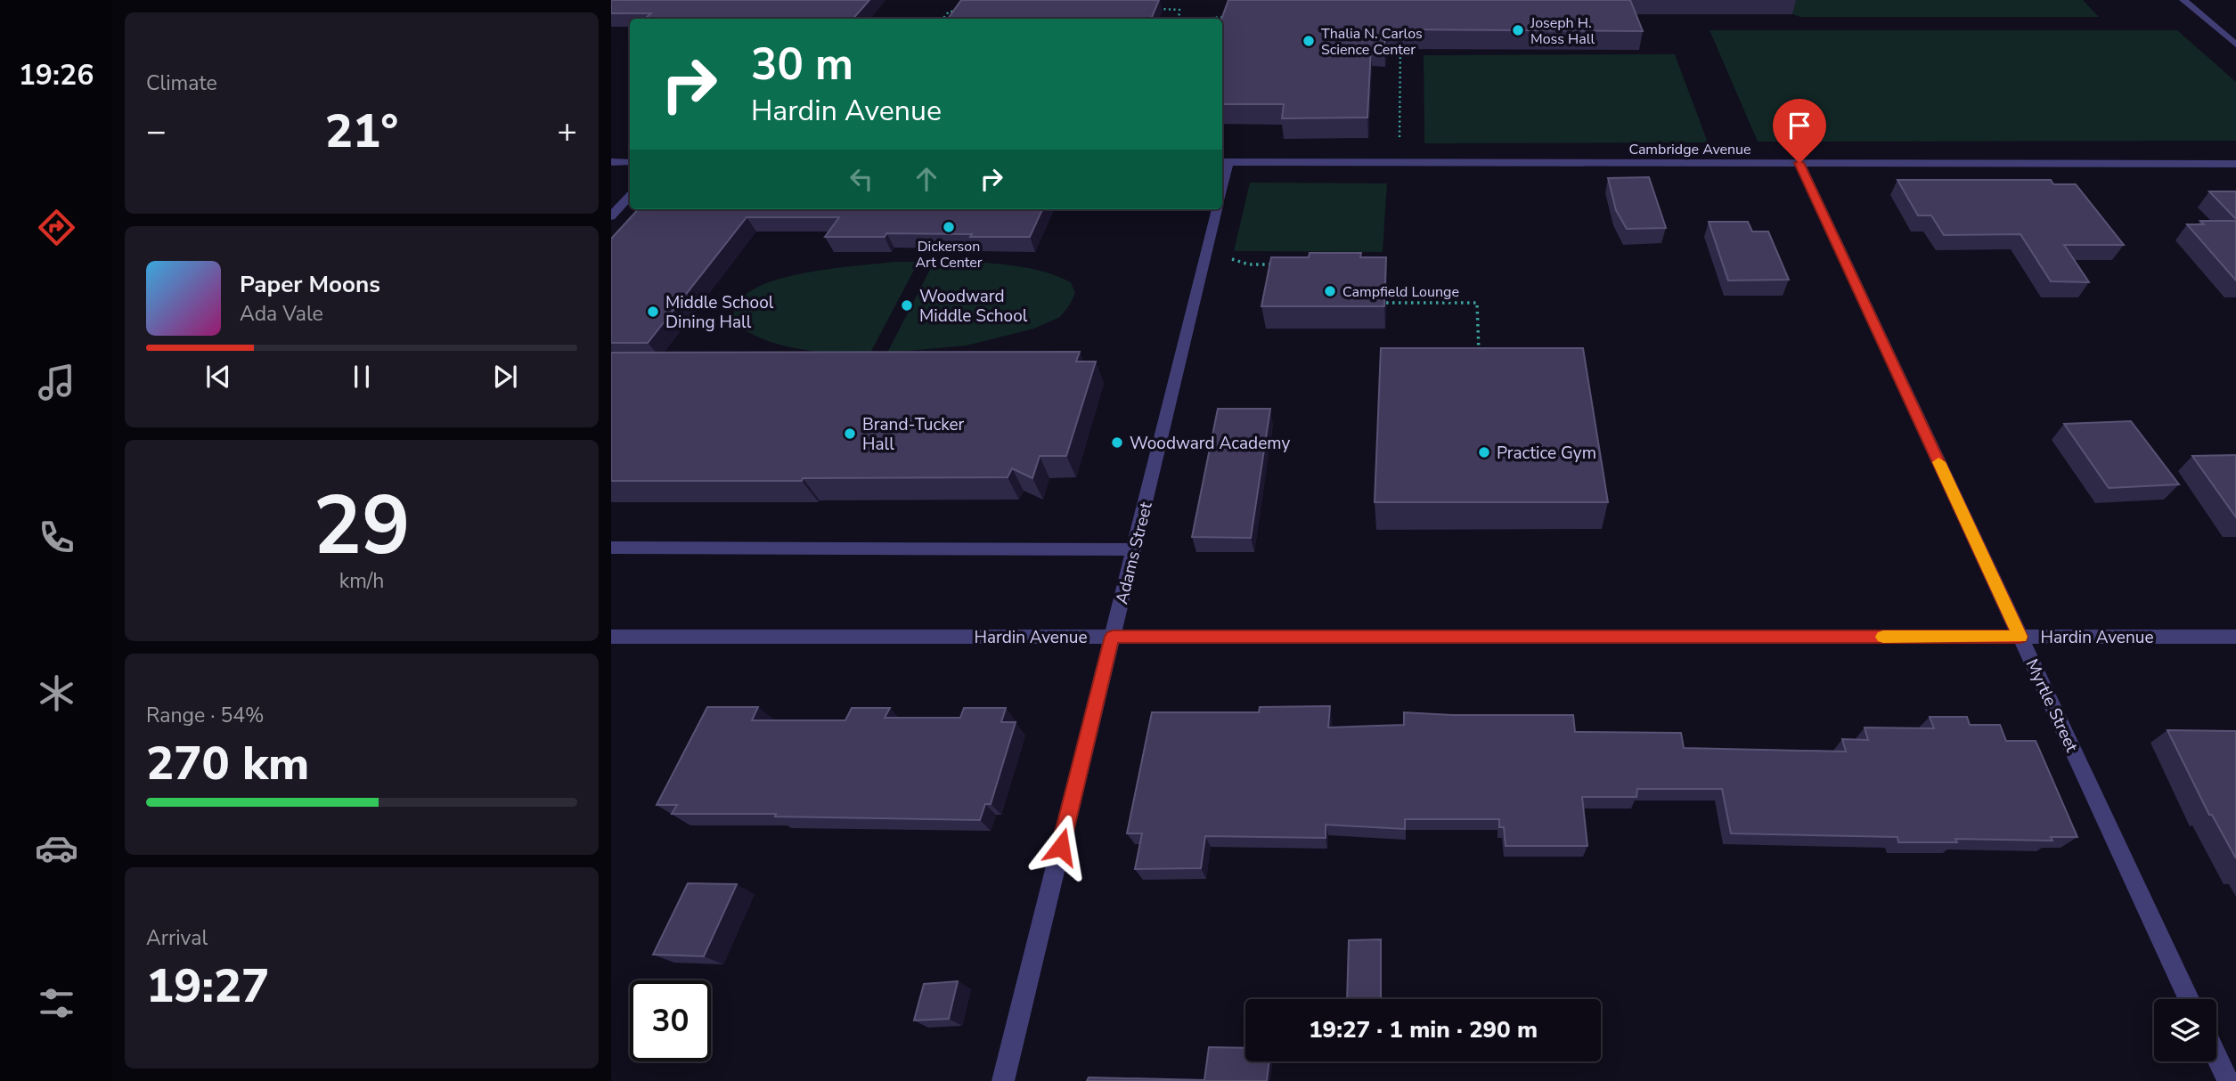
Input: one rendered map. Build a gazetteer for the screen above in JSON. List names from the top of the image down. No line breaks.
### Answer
{"streets":{"street":["Cambridge Avenue","Adams Street","Hardin Avenue","Myrtle Street"]},"crossings":[["Cambridge Avenue","Myrtle Street"],["Adams Street","Hardin Avenue"],["Hardin Avenue","Myrtle Street"]],"places":["Joseph H. Moss Hall","Thalia N. Carlos Science Center","Dickerson Art Center","Campfield Lounge","Woodward Middle School","Middle School Dining Hall","Brand-Tucker Hall","Woodward Academy","Practice Gym"],"page":{"tabs":"19:26","tile":["Climate",["29","km/h"],["Range · 54%","270 km"],["Arrival","19:27"]],"turn":["30 m","Hardin Avenue"],"heat":["−","21°","+"],"song":["Paper Moons","Ada Vale"],"limit":"30","trip":"19:27 · 1 min · 290 m"}}
